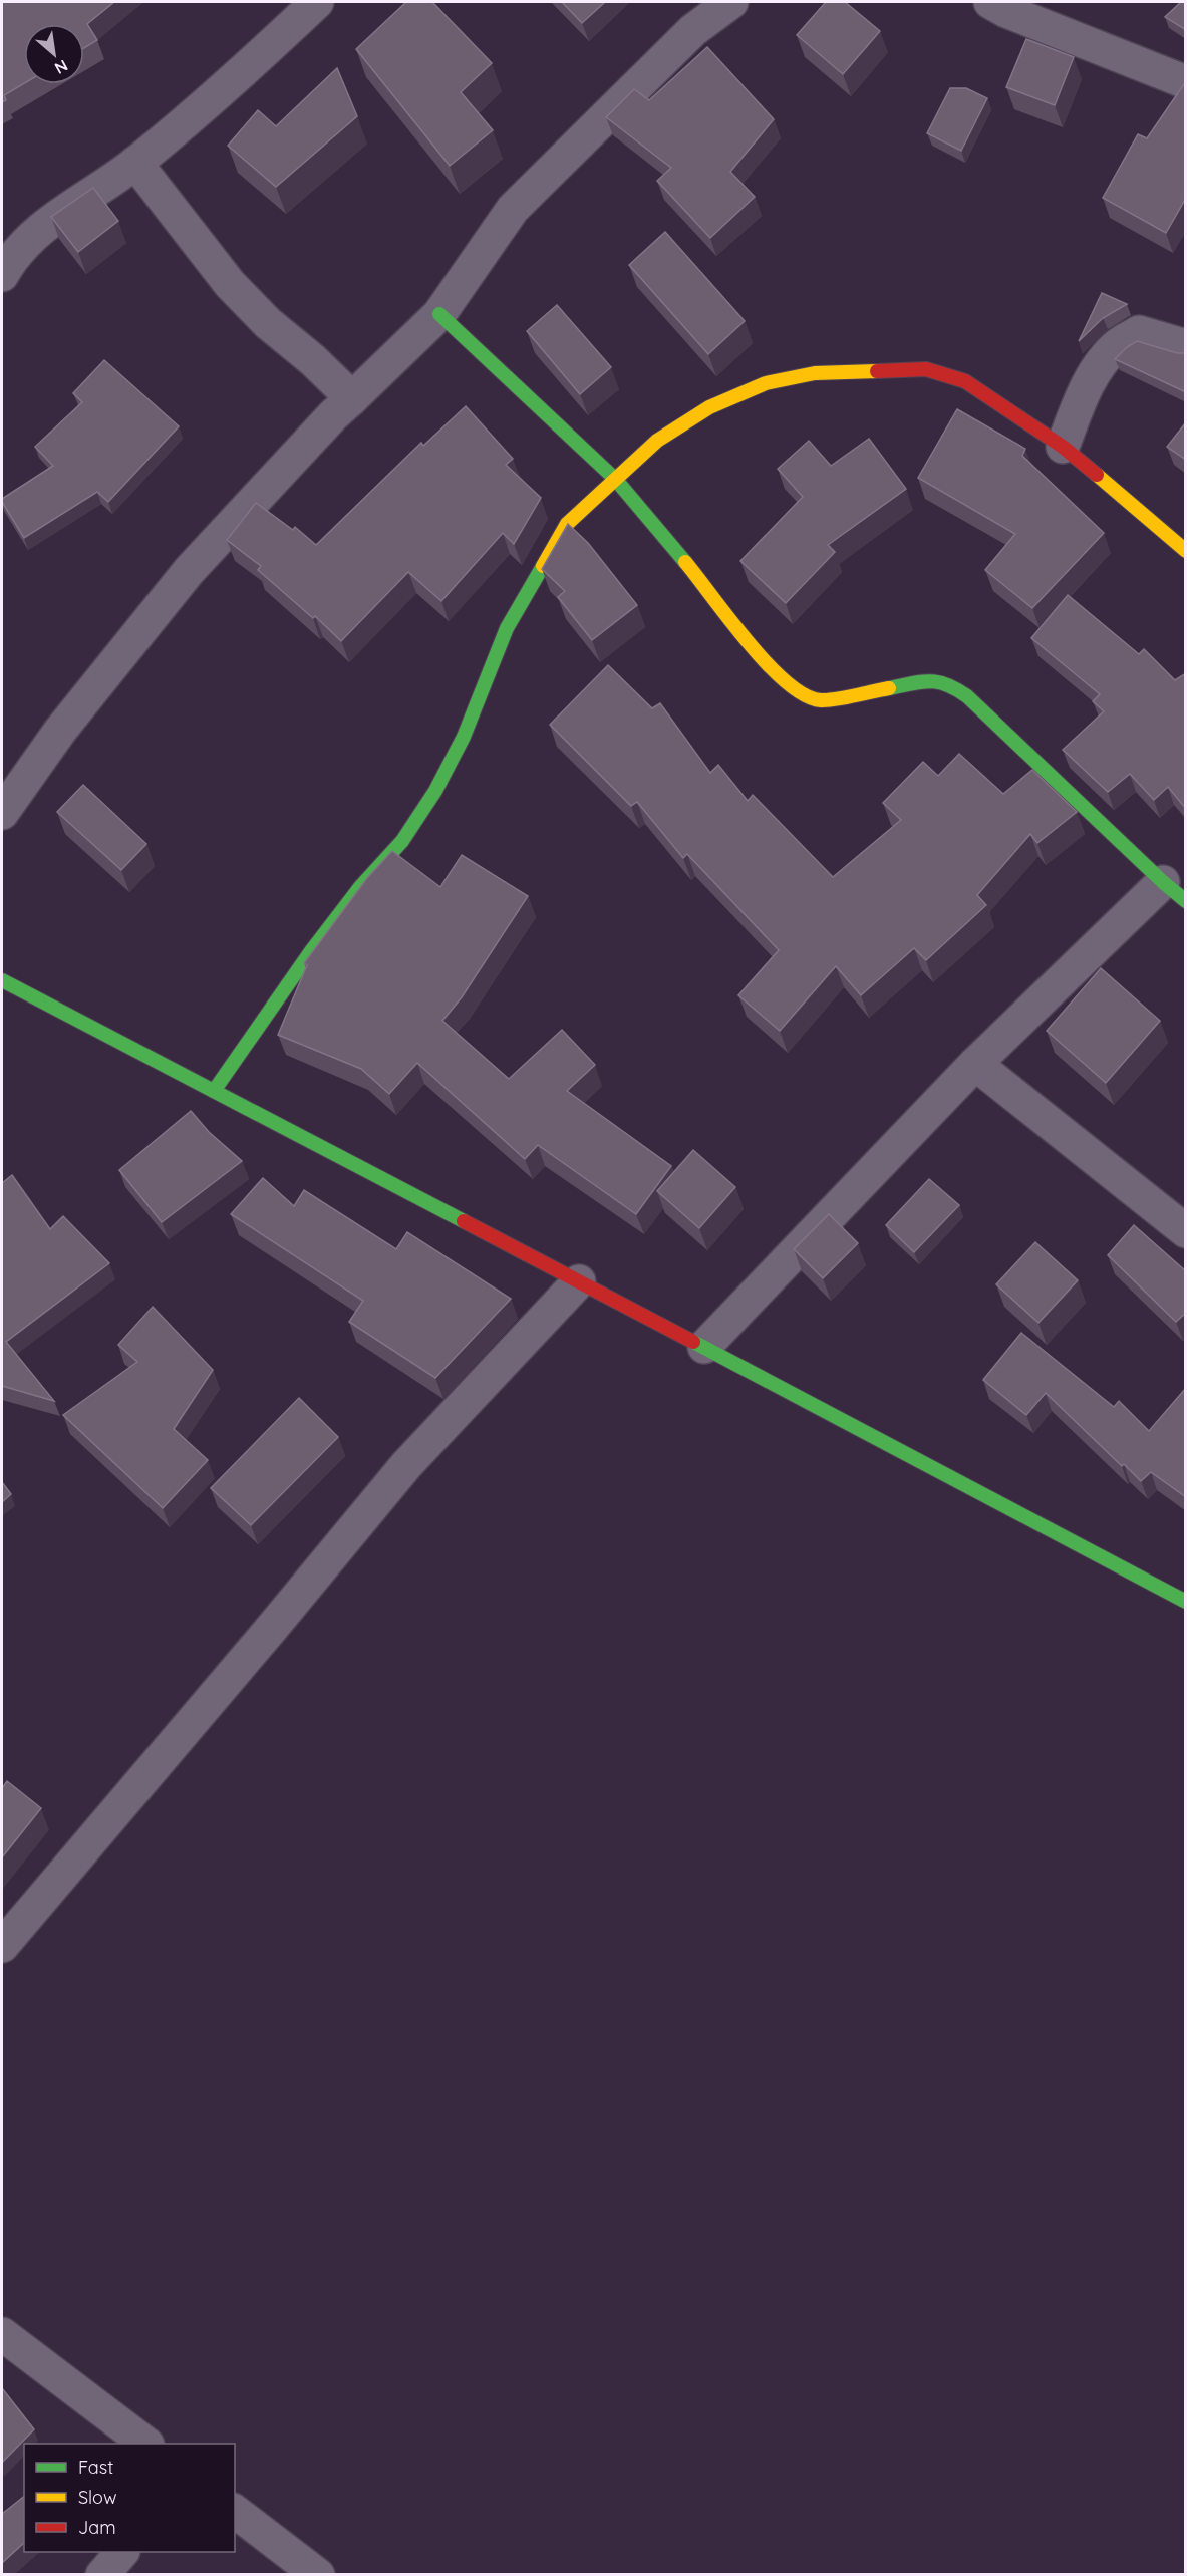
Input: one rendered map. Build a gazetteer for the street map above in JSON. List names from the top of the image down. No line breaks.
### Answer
{"legend":["Fast","Slow","Jam"],"north":"bottom right"}
